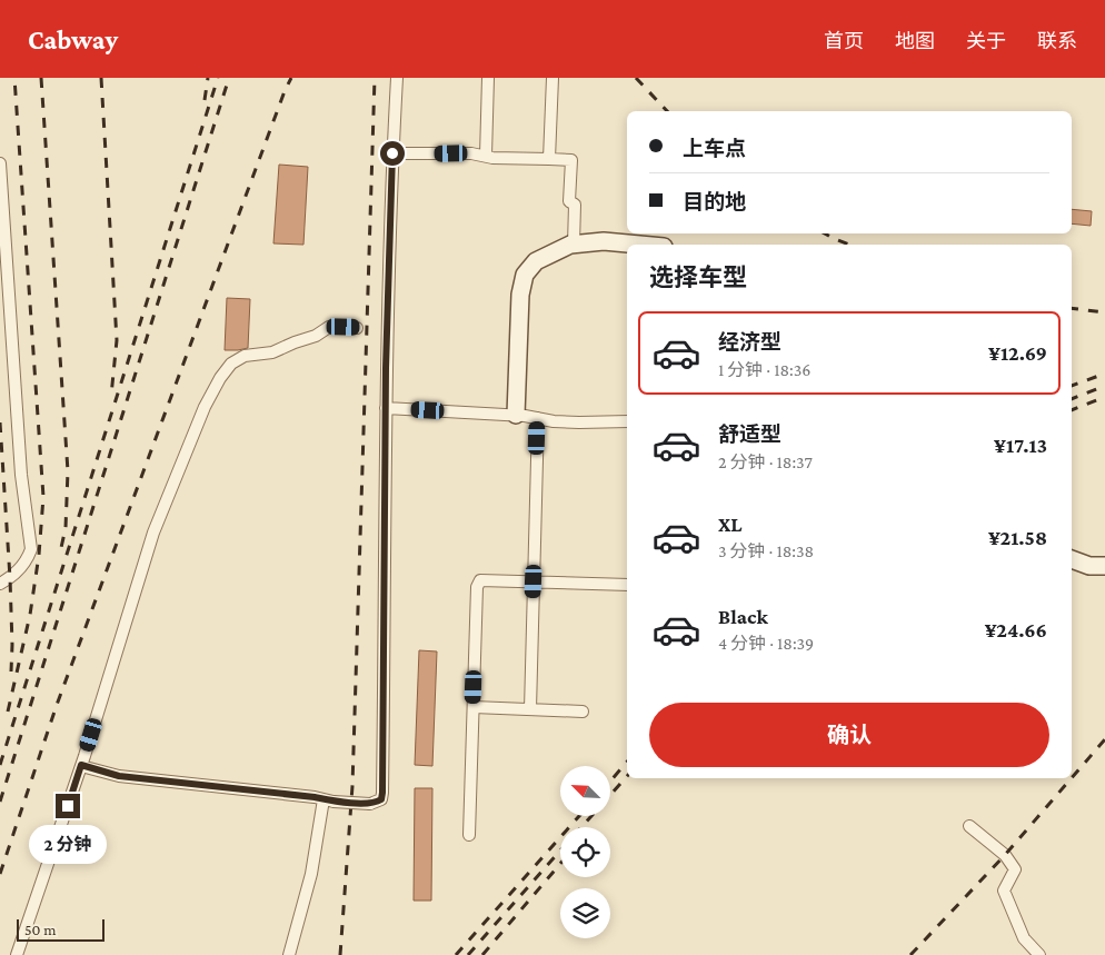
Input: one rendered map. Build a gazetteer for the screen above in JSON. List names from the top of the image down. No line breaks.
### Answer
{"scale_bar":"50 m","north":"top left","page":{"header":"Cabway","nav":["首页","地图","关于","联系"],"banner":["上车点","目的地"],"heading":"选择车型","list":[{"name":"经济型","note":"1 分钟 · 18:36","value":"¥12.69"},{"name":"舒适型","note":"2 分钟 · 18:37","value":"¥17.13"},{"name":"XL","note":"3 分钟 · 18:38","value":"¥21.58"},{"name":"Black","note":"4 分钟 · 18:39","value":"¥24.66"}],"buttons":"确认","bubble":"2 分钟","scale":"50 m"}}
